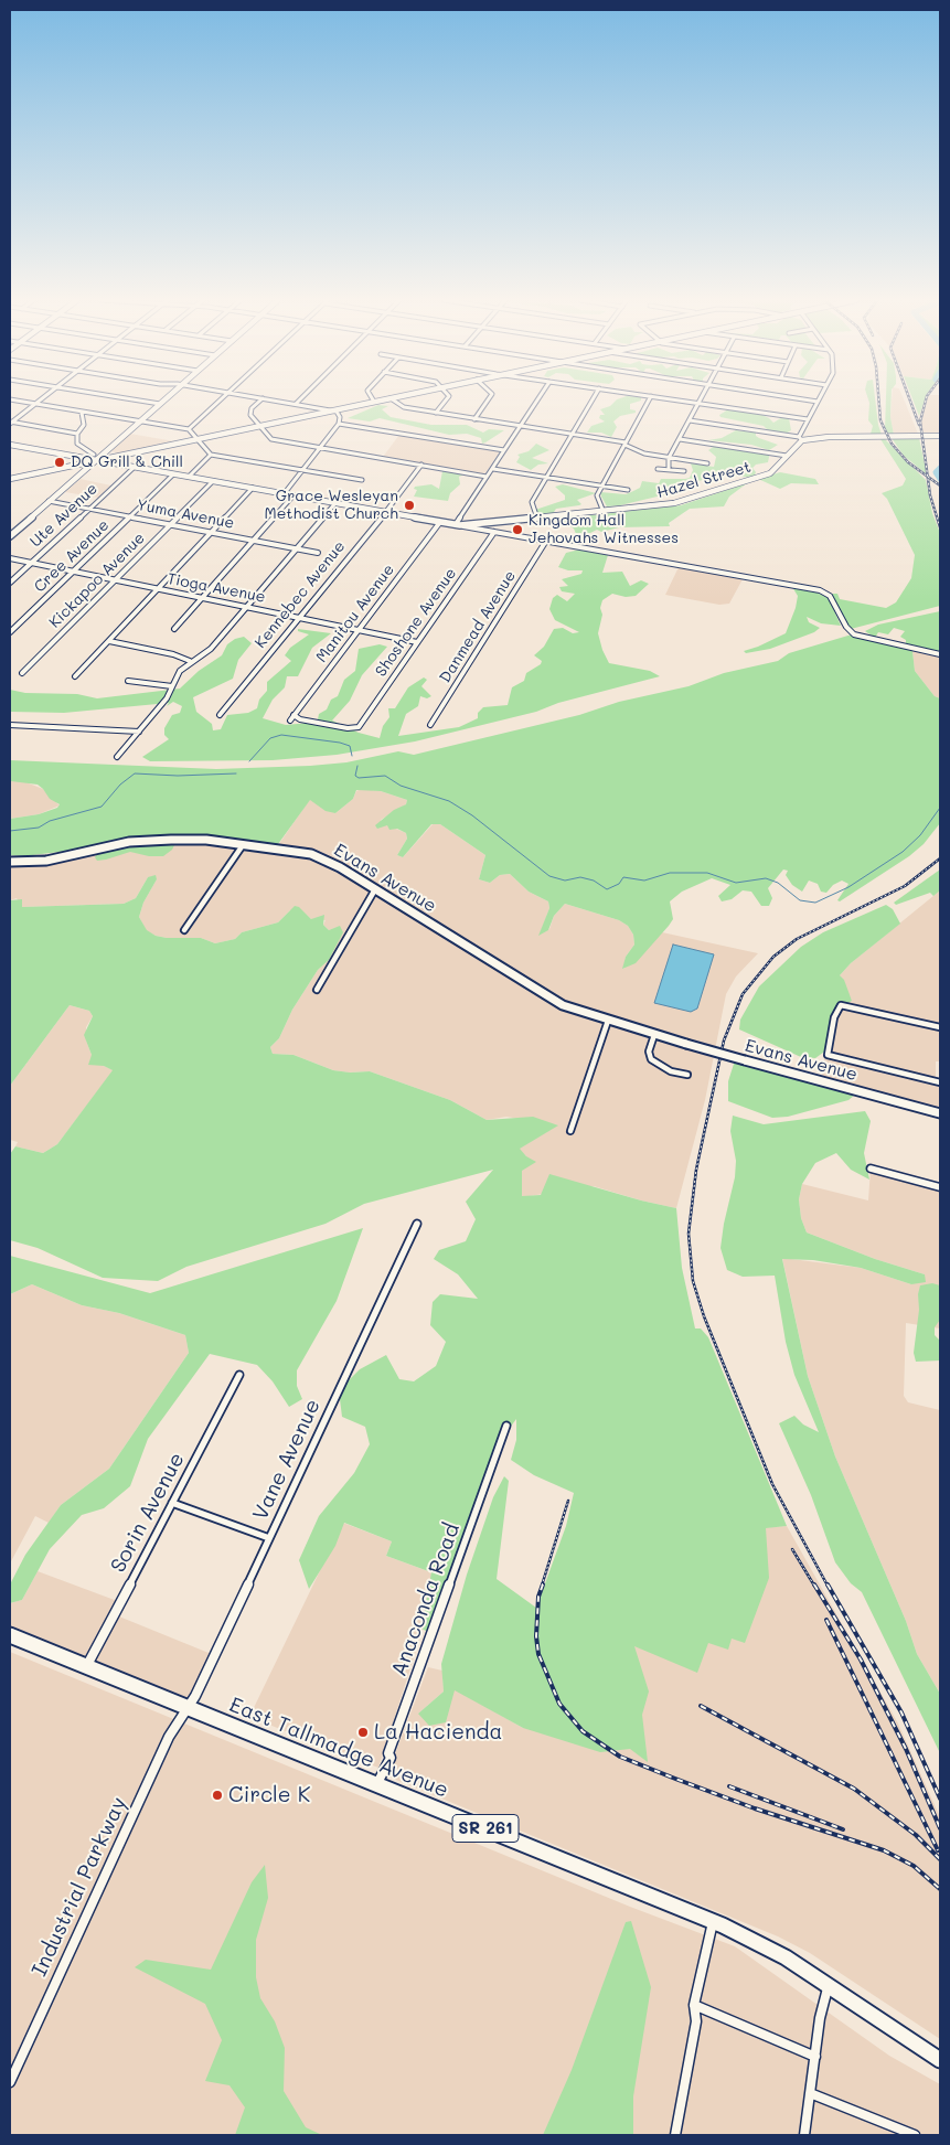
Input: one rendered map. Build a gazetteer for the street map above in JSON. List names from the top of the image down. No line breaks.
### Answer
{"streets":{"main road":["East Tallmadge Avenue","SR 261"],"street":["Hazel Street","Yuma Avenue","Ute Avenue","Cree Avenue","Kickapoo Avenue","Tioga Avenue","Kennebec Avenue","Manitou Avenue","Shoshone Avenue","Danmead Avenue","Evans Avenue","Vane Avenue","Sorin Avenue","Anaconda Road","Industrial Parkway"]},"crossings":[["Hazel Street","Ute Avenue"],["Hazel Street","Cree Avenue"],["Hazel Street","Kickapoo Avenue"],["Hazel Street","Kennebec Avenue"],["Hazel Street","Manitou Avenue"],["Yuma Avenue","Ute Avenue"],["Yuma Avenue","Cree Avenue"],["Yuma Avenue","Kickapoo Avenue"],["Ute Avenue","Tioga Avenue"],["Cree Avenue","Tioga Avenue"],["Kickapoo Avenue","Tioga Avenue"],["Tioga Avenue","Kennebec Avenue"],["Tioga Avenue","Manitou Avenue"],["Tioga Avenue","Shoshone Avenue"],["Manitou Avenue","Shoshone Avenue"],["Vane Avenue","East Tallmadge Avenue"],["Vane Avenue","Industrial Parkway"],["Sorin Avenue","East Tallmadge Avenue"],["Anaconda Road","East Tallmadge Avenue"],["East Tallmadge Avenue","Industrial Parkway"]],"places":["DQ Grill & Chill","Grace Wesleyan Methodist Church","Kingdom Hall Jehovahs Witnesses","La Hacienda","Circle K"]}
